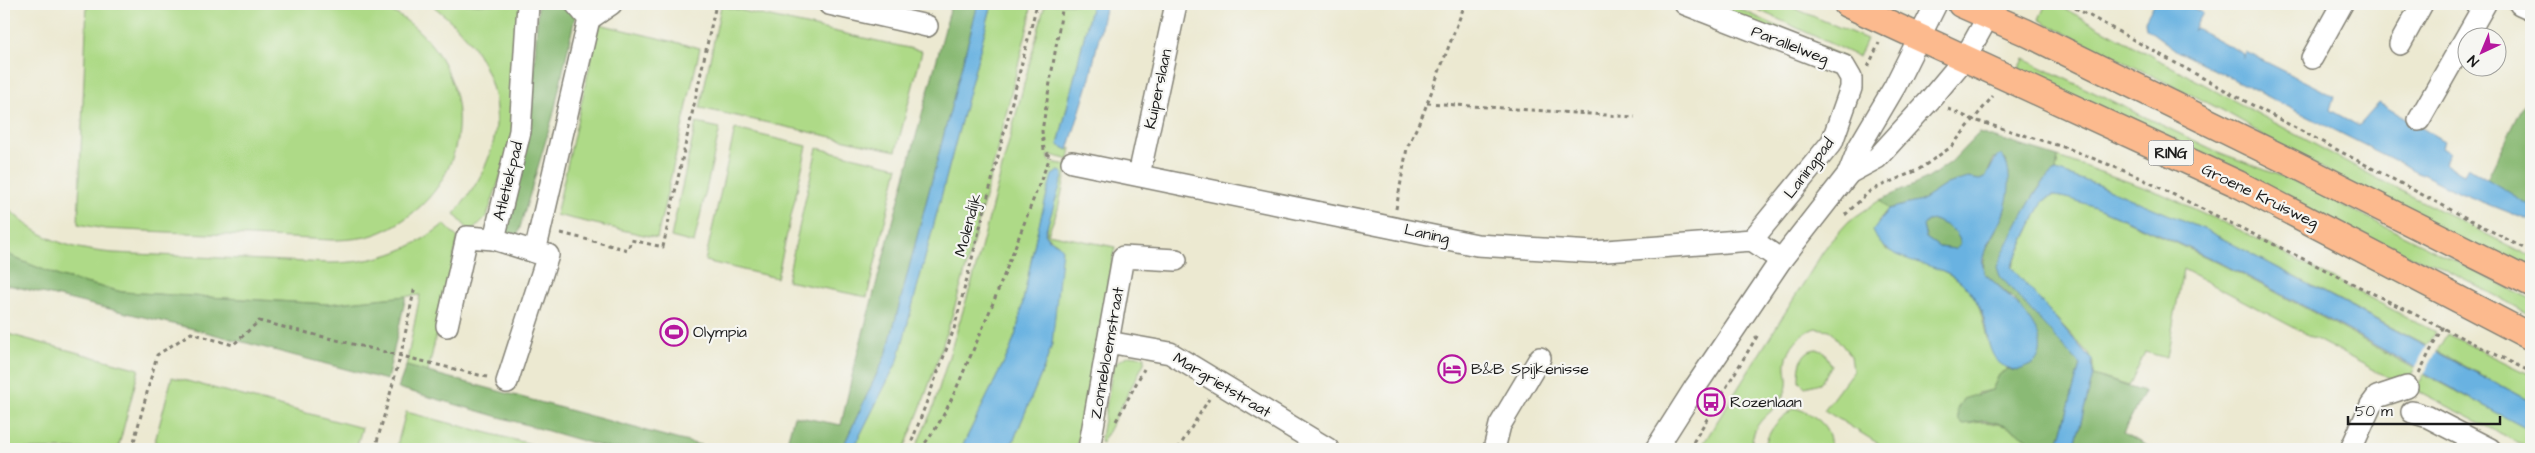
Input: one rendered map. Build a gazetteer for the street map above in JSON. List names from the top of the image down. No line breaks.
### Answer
{"streets":{"main road":["RING","Groene Kruisweg"],"street":["Parallelweg","Kuiperslaan","Laningpad","Atletiekpad","Laning","Zonnebloemstraat","Margrietstraat"],"path":["Molendijk"]},"crossings":[["Parallelweg","Laningpad"],["Kuiperslaan","Laning"],["Laningpad","Laning"],["Zonnebloemstraat","Margrietstraat"]],"places":{"sports":["Olympia"],"hotel":["B&B Spijkenisse"],"bus stop":["Rozenlaan"]},"scale_bar":"50 m","north":"bottom left"}
